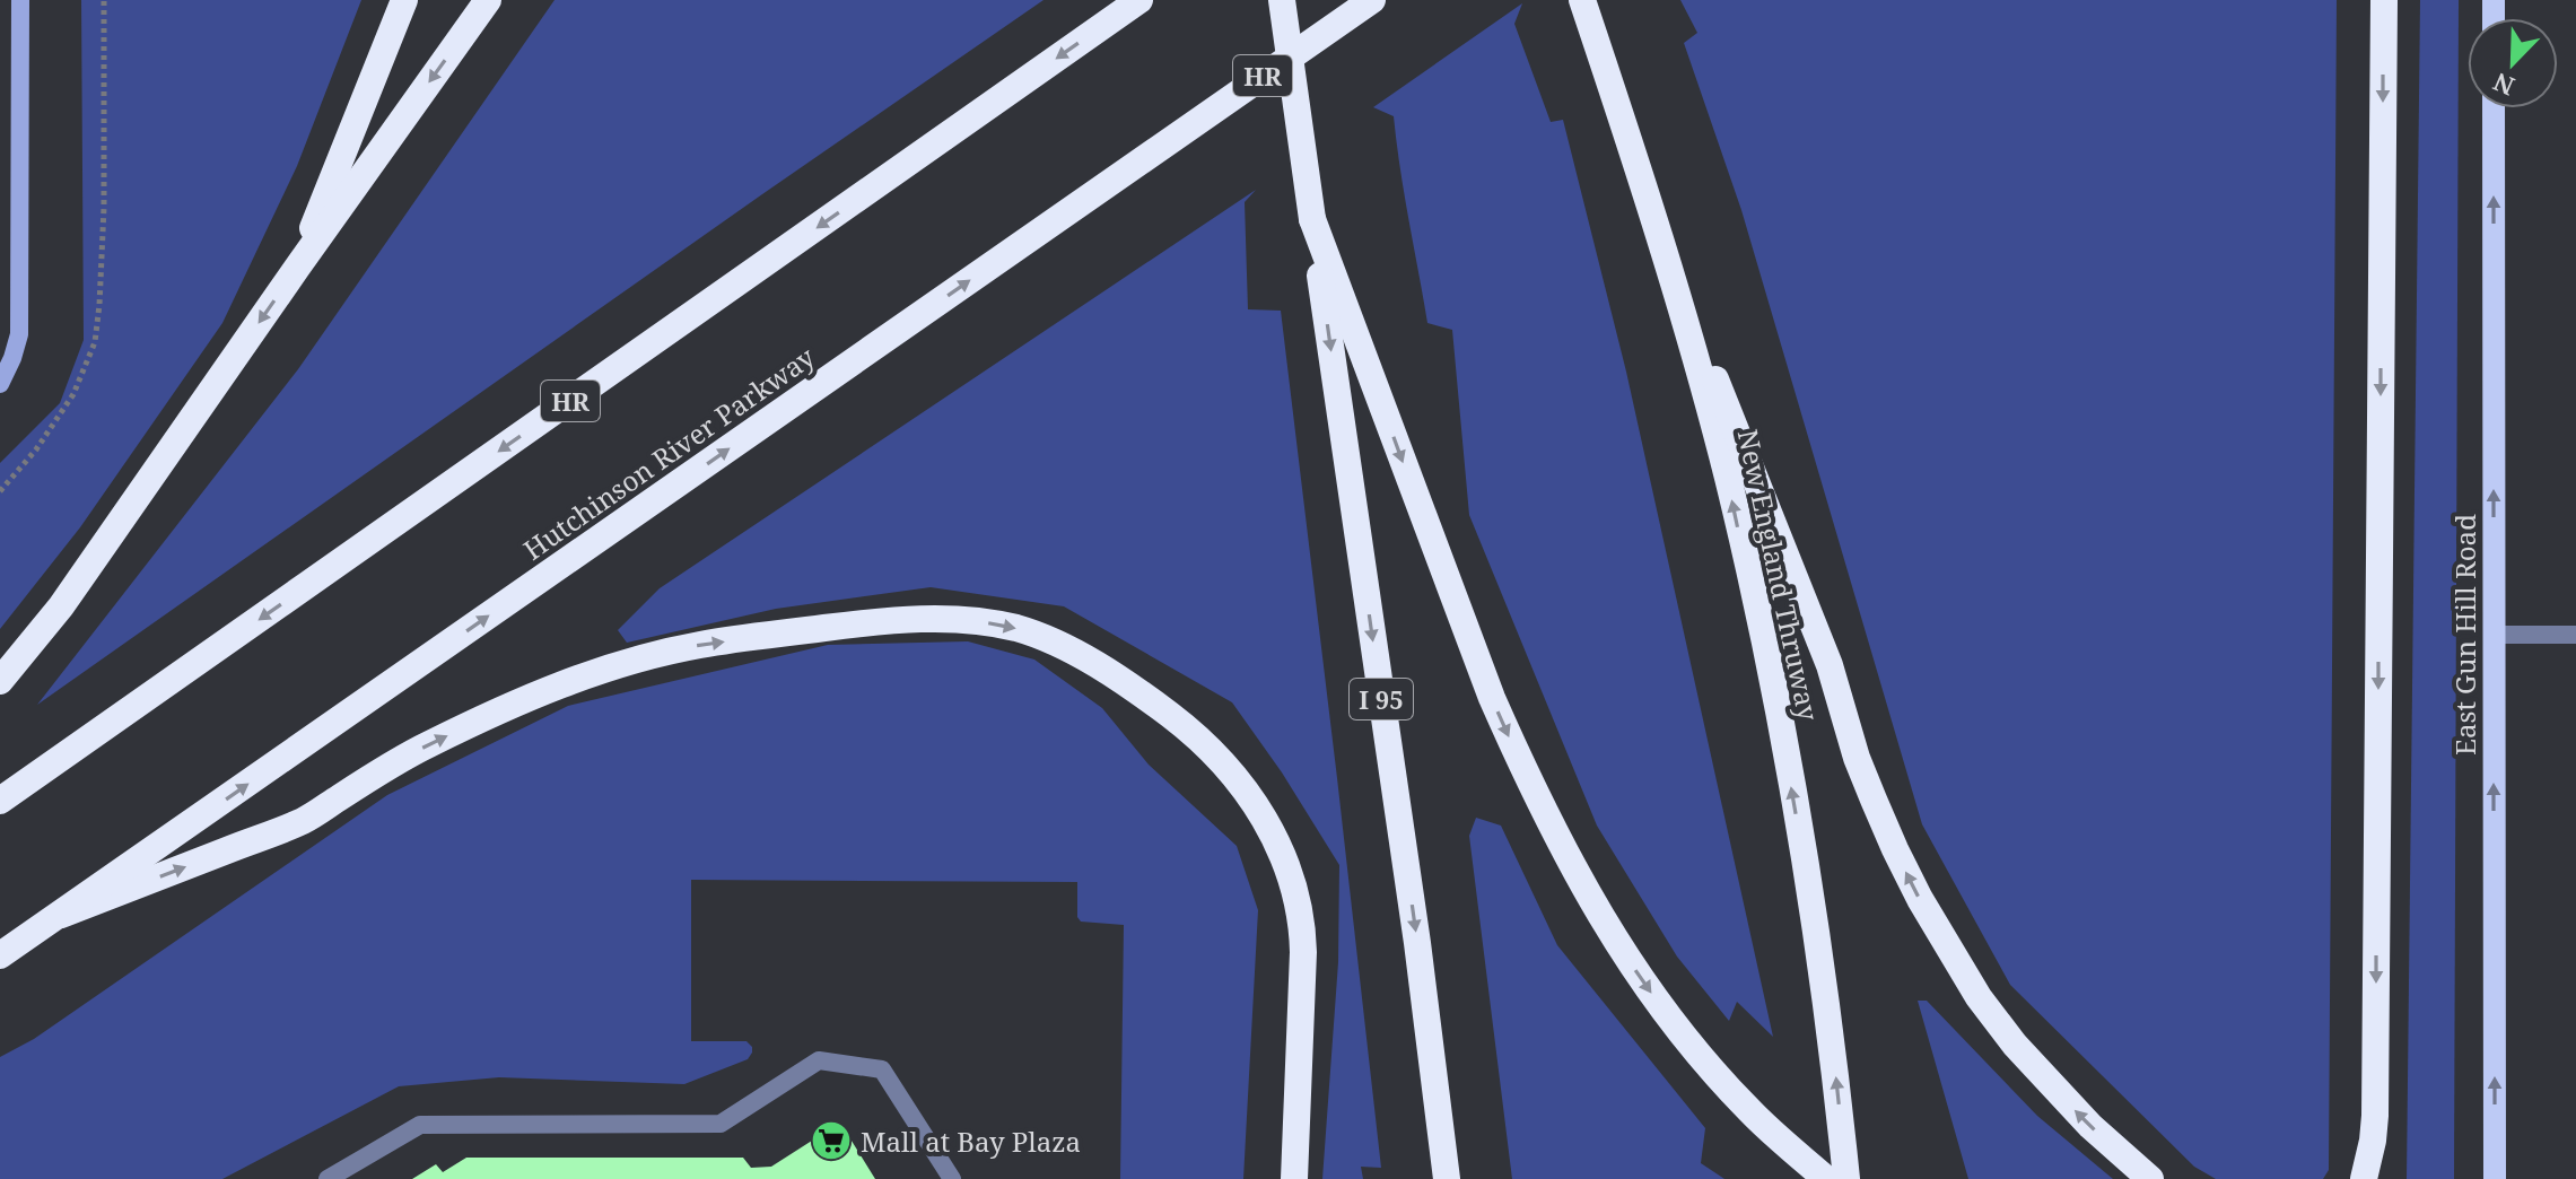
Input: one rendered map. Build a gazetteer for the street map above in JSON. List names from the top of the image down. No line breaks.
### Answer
{"streets":{"highway":["HR","Hutchinson River Parkway","New England Thruway","I 95"],"main road":["East Gun Hill Road"]},"one_way":["East Gun Hill Road"],"places":{"supermarket":["Mall at Bay Plaza"]},"north":"bottom left"}
